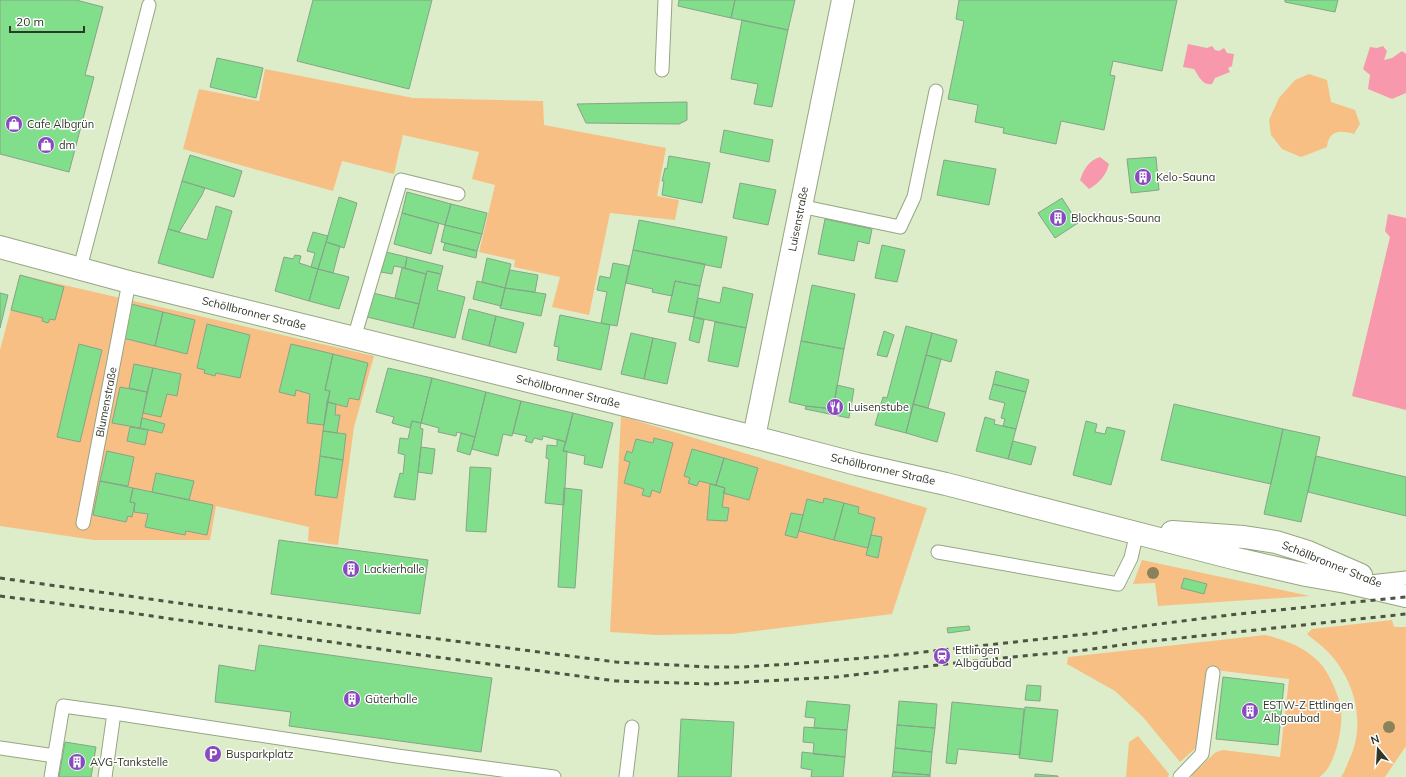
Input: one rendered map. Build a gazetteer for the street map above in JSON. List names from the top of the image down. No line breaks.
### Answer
{"streets":{"main road":["Luisenstraße","Schöllbronner Straße"],"lane":["Blumenstraße"]},"crossings":[["Luisenstraße","Schöllbronner Straße"],["Schöllbronner Straße","Blumenstraße"]],"places":{"shop":["Cafe Albgrün","dm"],"building":["Kelo-Sauna","Blockhaus-Sauna","Lackierhalle","Güterhalle","ESTW-Z Ettlingen Albgaubad","AVG-Tankstelle"],"restaurant":["Luisenstube"],"station":["Ettlingen Albgaubad"],"parking":["Busparkplatz"]},"scale_bar":"20 m","north":"top"}
